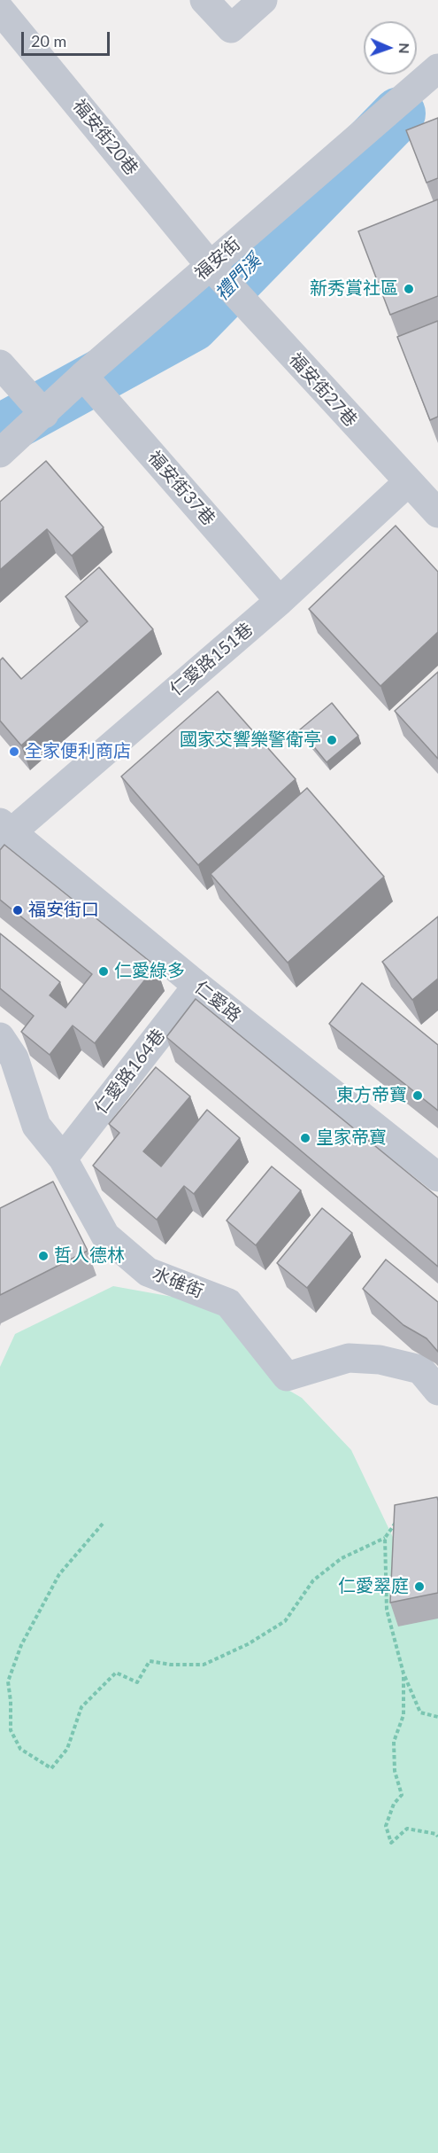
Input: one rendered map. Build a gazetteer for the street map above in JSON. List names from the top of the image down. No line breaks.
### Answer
{"streets":{"street":["福安街20巷","福安街","福安街27巷","福安街37巷","仁愛路151巷","仁愛路","仁愛路164巷","水碓街"]},"crossings":[["福安街20巷","福安街"],["福安街20巷","福安街27巷"],["福安街","福安街27巷"],["福安街","福安街37巷"],["福安街27巷","仁愛路151巷"],["福安街37巷","仁愛路151巷"],["仁愛路151巷","仁愛路"],["仁愛路","仁愛路164巷"],["仁愛路164巷","水碓街"]],"water":["禮門溪"],"places":["新秀賞社區","國家交響樂警衛亭","全家便利商店","福安街口","仁愛綠多","東方帝寶","皇家帝寶","哲人德林","仁愛翠庭"],"scale_bar":"20 m","north":"right"}
